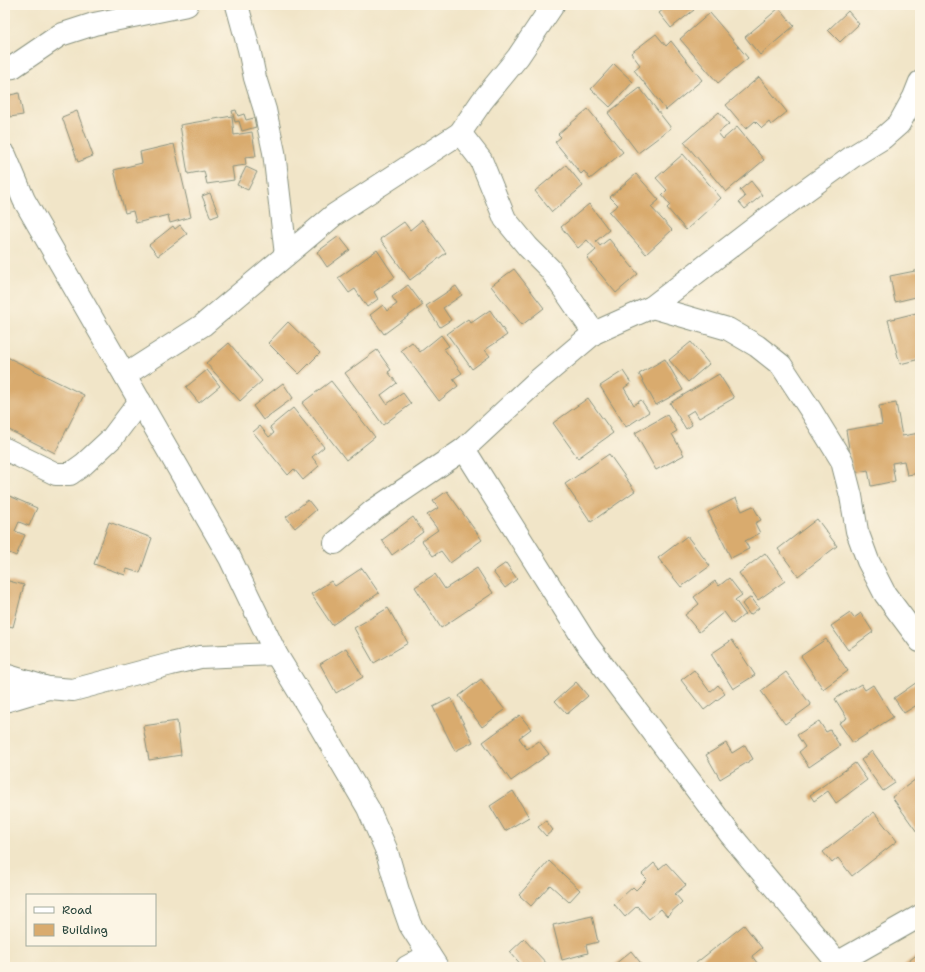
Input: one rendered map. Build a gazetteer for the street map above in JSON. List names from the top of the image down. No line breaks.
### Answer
{"legend":["Road","Building"]}
